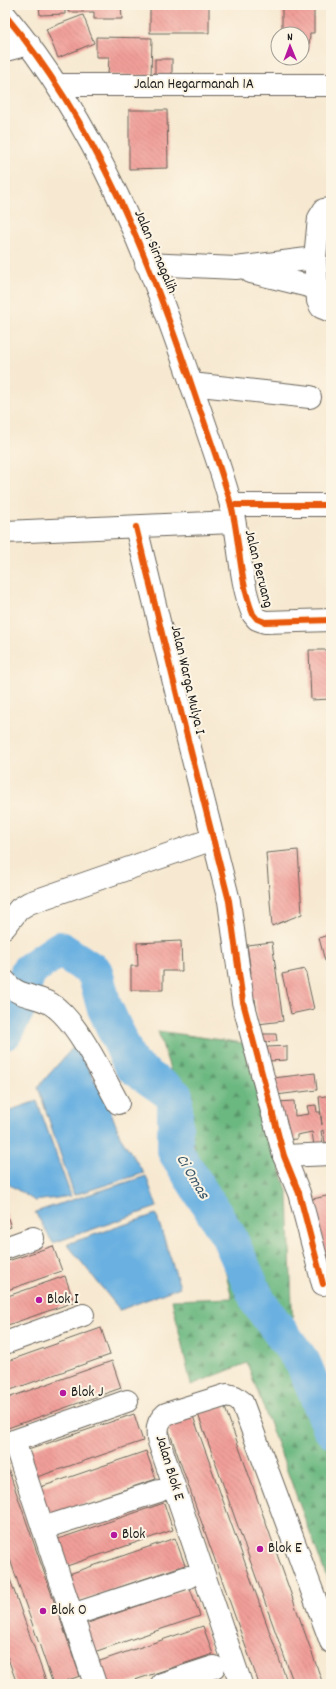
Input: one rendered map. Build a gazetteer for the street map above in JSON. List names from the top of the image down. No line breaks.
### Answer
{"streets":{"street":["Jalan Hegarmanah 1A","Jalan Sirnagalih","Jalan Beruang","Jalan Warga Mulya I","Jalan Blok E"]},"crossings":[["Jalan Hegarmanah 1A","Jalan Sirnagalih"],["Jalan Sirnagalih","Jalan Beruang"]],"water":["Ci Omas"],"places":["Blok I","Blok J","Blok","Blok E","Blok O"],"north":"top"}
